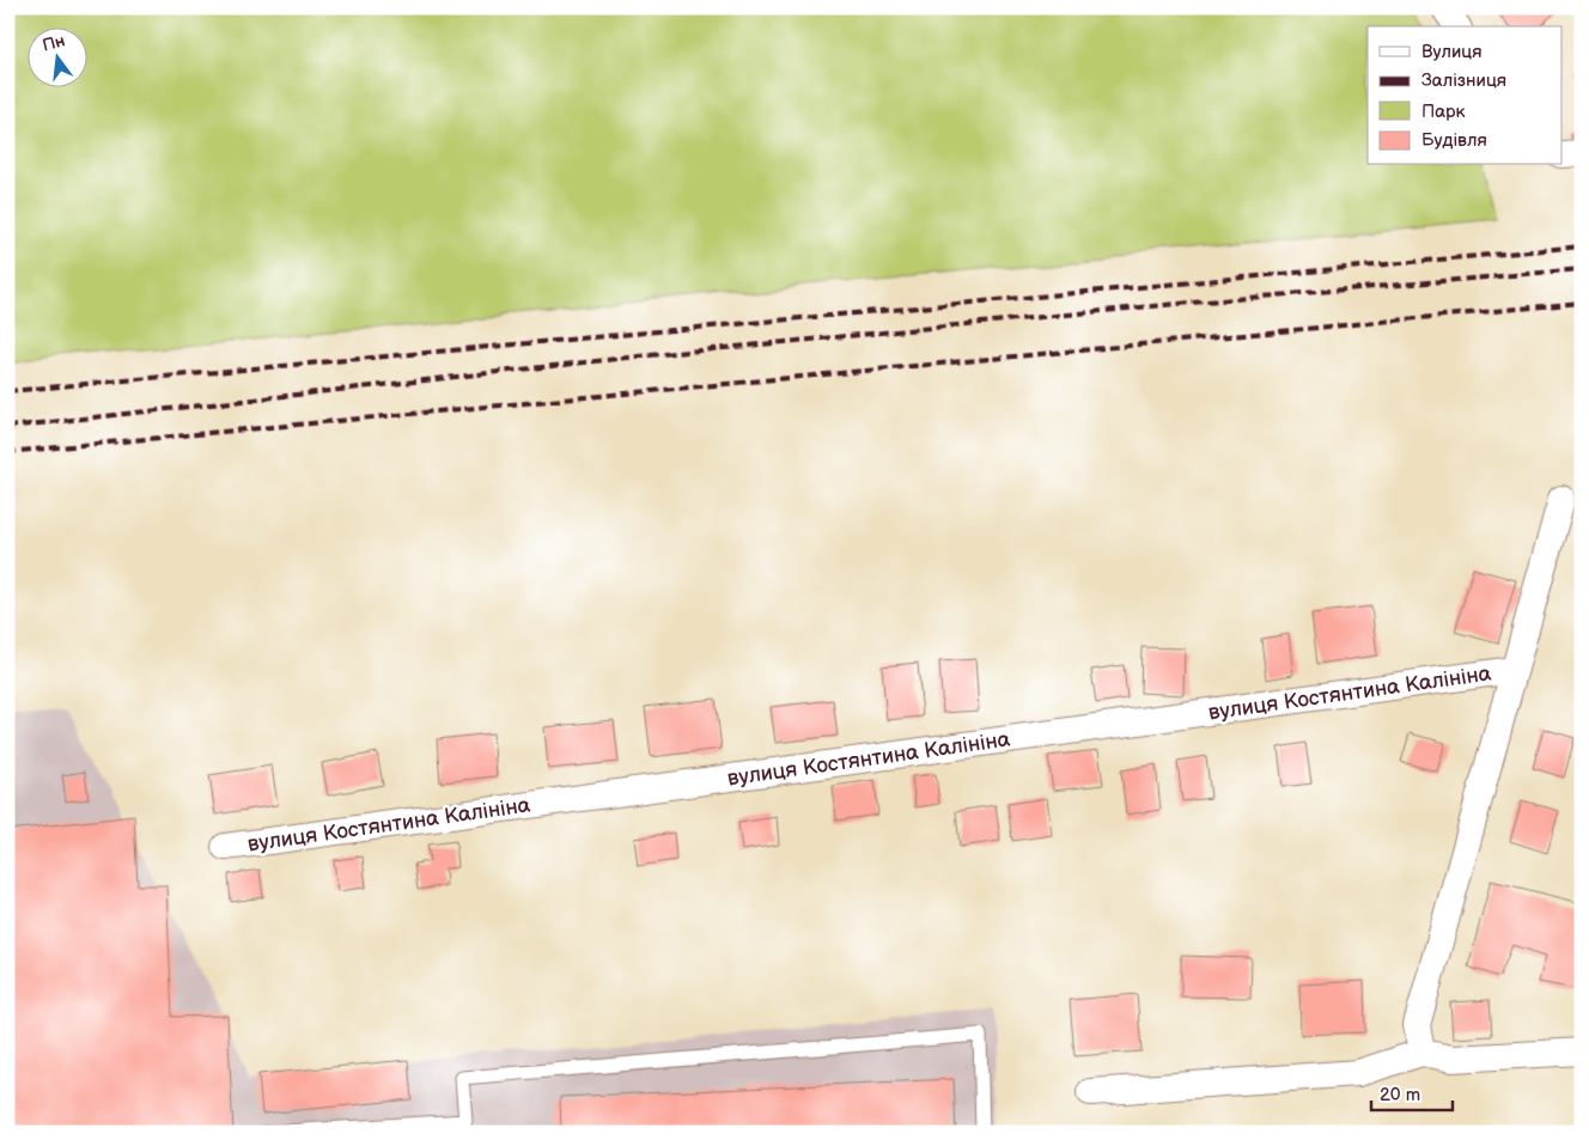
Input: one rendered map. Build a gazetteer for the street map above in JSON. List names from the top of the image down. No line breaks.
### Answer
{"streets":{"street":["вулиця Костянтина Калініна"]},"legend":["Вулиця","Залізниця","Парк","Будівля"],"scale_bar":"20 m","north":"top"}
